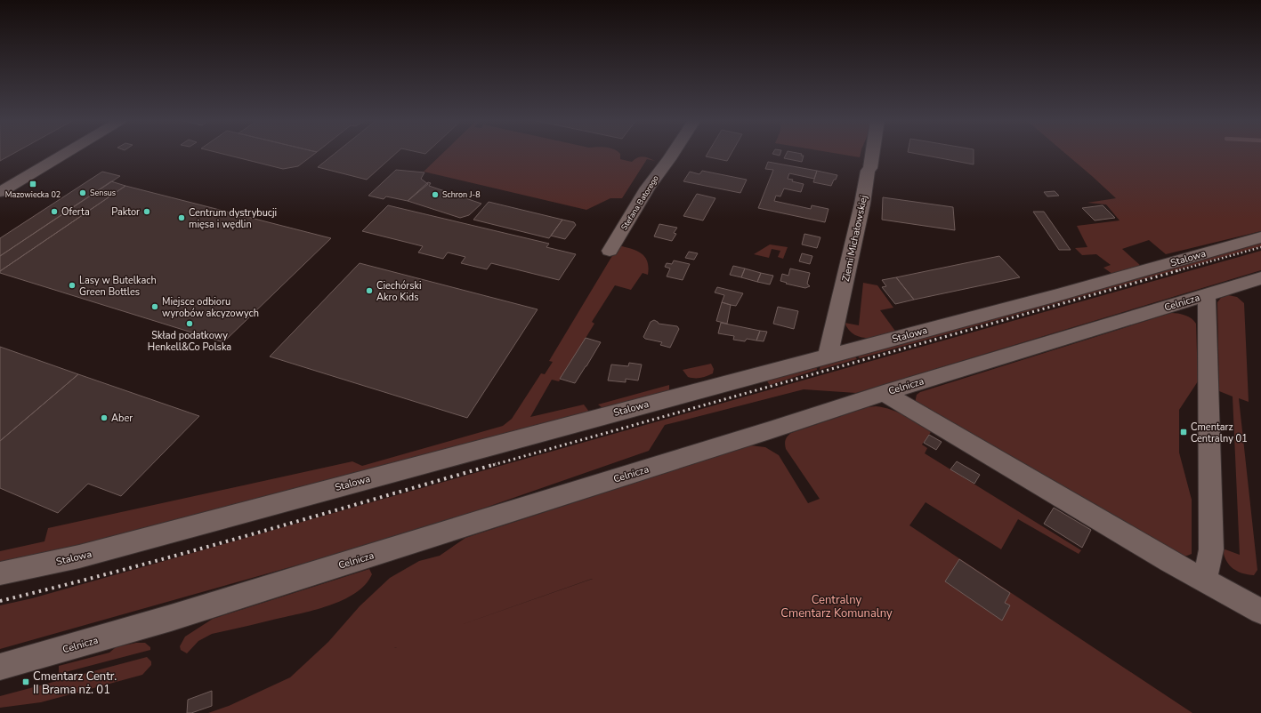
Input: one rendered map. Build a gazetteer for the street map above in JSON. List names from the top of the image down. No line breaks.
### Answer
{"streets":{"street":["Stefana Batorego","Ziemi Michałowskiej","Stalowa","Celnicza"]},"crossings":[["Ziemi Michałowskiej","Stalowa"]],"parks":["Centralny Cmentarz Komunalny"],"places":{"transit":["Mazowiecka 02","Cmentarz Centralny 01","Cmentarz Centr. II Brama nż. 01"],"other":["Sensus","Schron J-8","Oferta","Paktor","Centrum dystrybucji mięsa i wędlin","Lasy w Butelkach Green Bottles","Ciechórski Akro Kids","Miejsce odbioru wyrobów akcyzowych","Skład podatkowy Henkell&Co Polska","Aber"]}}
